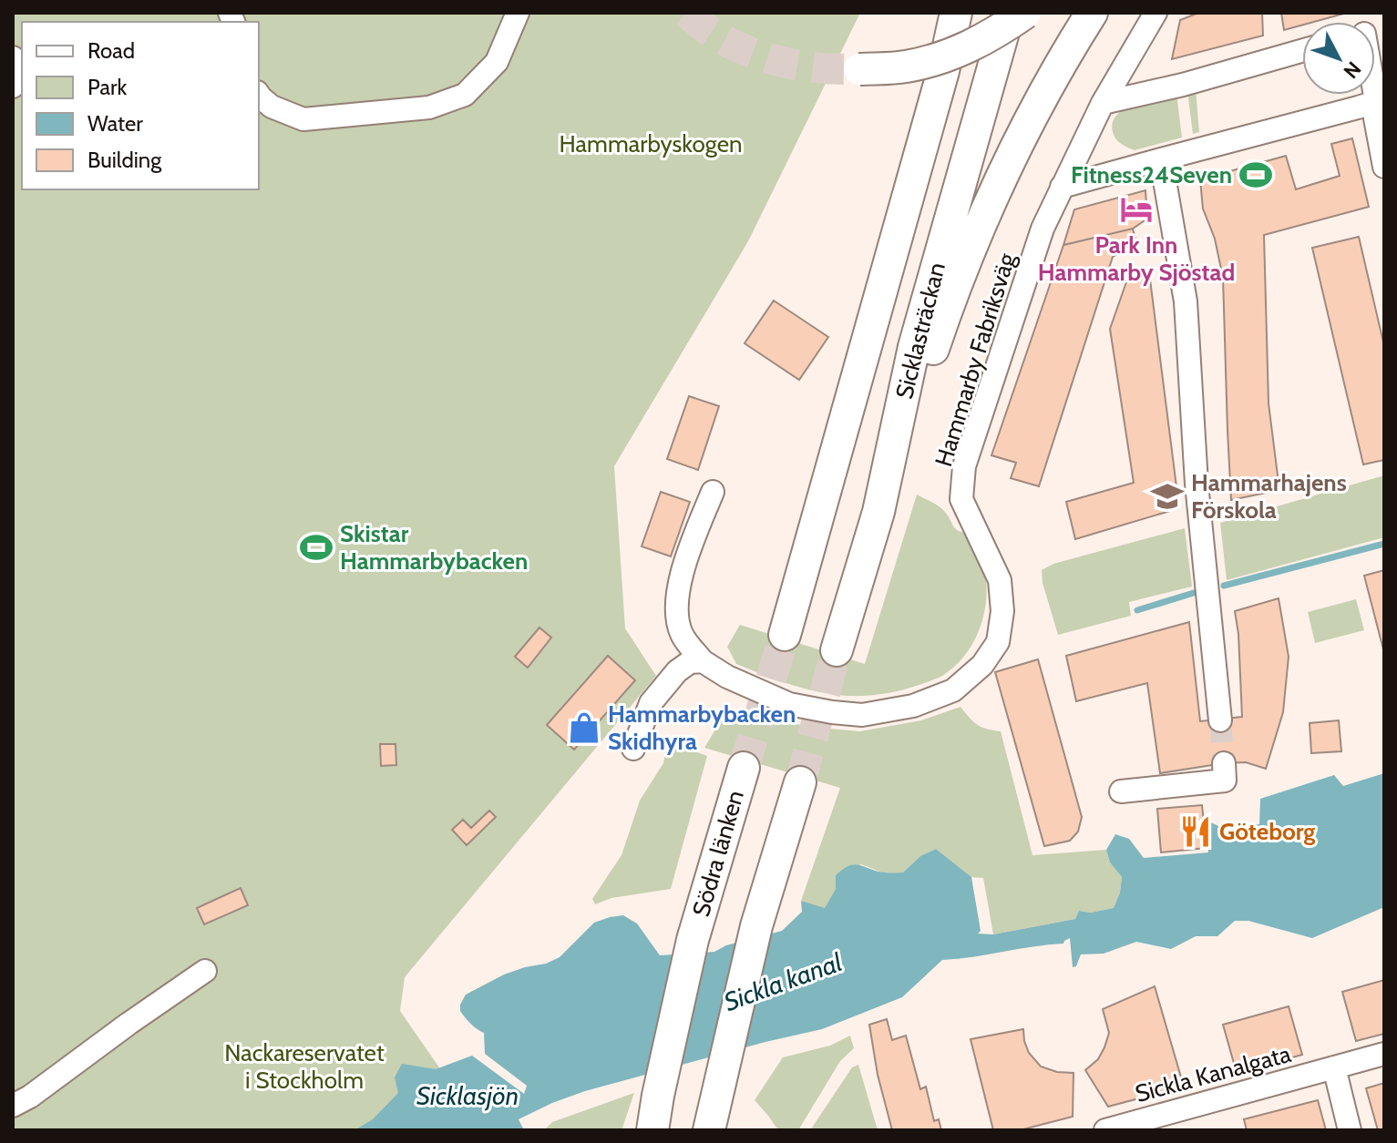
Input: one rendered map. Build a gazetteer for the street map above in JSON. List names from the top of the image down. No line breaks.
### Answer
{"streets":{"highway":["Sicklasträckan","Södra länken"],"street":["Hammarby Fabriksväg","Sickla Kanalgata"]},"water":["Sickla kanal","Sicklasjön"],"parks":["Hammarbyskogen","Nackareservatet i Stockholm"],"places":{"sports":["Fitness24Seven","Skistar Hammarbybacken"],"hotel":["Park Inn Hammarby Sjöstad"],"school or university":["Hammarhajens Förskola"],"shop":["Hammarbybacken Skidhyra"],"restaurant":["Göteborg"]},"legend":["Road","Park","Water","Building"],"north":"bottom right"}
